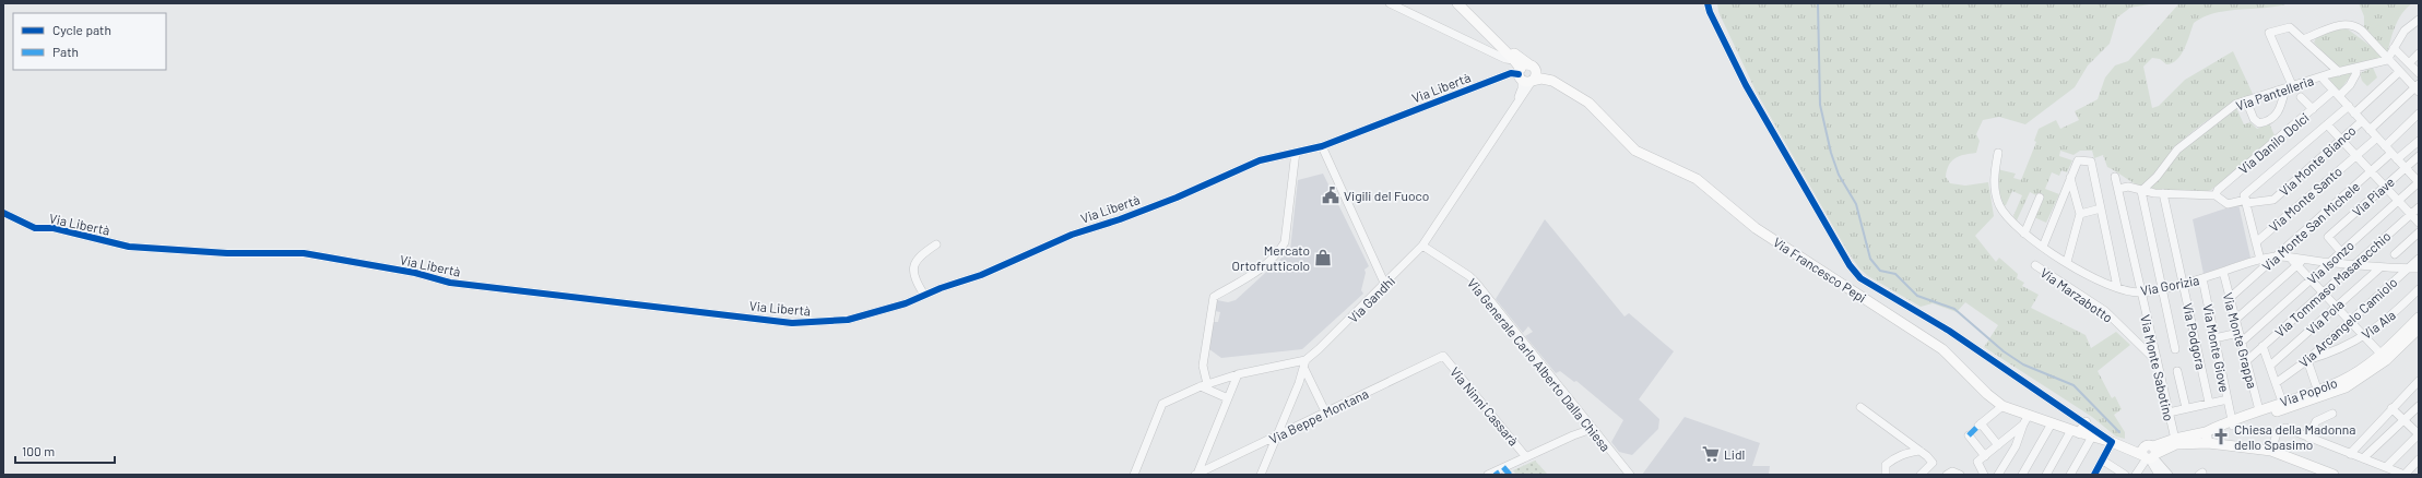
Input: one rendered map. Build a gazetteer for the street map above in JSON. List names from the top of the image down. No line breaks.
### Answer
{"streets":{"main road":["Via Francesco Pepi","Via Popolo"],"street":["Via Libertà","Via Pantelleria","Via Danilo Dolci","Via Monte Bianco","Via Piave","Via Monte Santo","Via Monte San Michele","Via Isonzo","Via Tommaso Masaracchio","Via Gorizia","Via Marzabotto","Via Gandhi","Via Pola","Via Arcangelo Camiolo","Via Ala","Via Podgora","Via Monte Grappa","Via Monte Giove","Via Generale Carlo Alberto Dalla Chiesa","Via Monte Sabotino","Via Ninni Cassarà","Via Beppe Montana"]},"crossings":[["Via Pantelleria","Via Danilo Dolci"],["Via Pantelleria","Via Monte Bianco"],["Via Danilo Dolci","Via Monte Bianco"],["Via Monte Bianco","Via Podgora"],["Via Monte Bianco","Via Monte Sabotino"],["Via Piave","Via Isonzo"],["Via Monte San Michele","Via Gorizia"],["Via Monte San Michele","Via Monte Grappa"],["Via Isonzo","Via Monte Grappa"],["Via Tommaso Masaracchio","Via Monte Grappa"],["Via Gorizia","Via Podgora"],["Via Gorizia","Via Monte Grappa"],["Via Gorizia","Via Monte Giove"],["Via Gorizia","Via Monte Sabotino"],["Via Marzabotto","Via Monte Sabotino"],["Via Gandhi","Via Generale Carlo Alberto Dalla Chiesa"],["Via Arcangelo Camiolo","Via Ala"],["Via Monte Grappa","Via Popolo"],["Via Monte Giove","Via Popolo"],["Via Ninni Cassarà","Via Beppe Montana"]],"places":{"public building":["Vigili del Fuoco"],"shop":["Mercato Ortofrutticolo"],"church":["Chiesa della Madonna dello Spasimo"],"supermarket":["Lidl"]},"legend":["Cycle path","Path"],"scale_bar":"100 m"}
